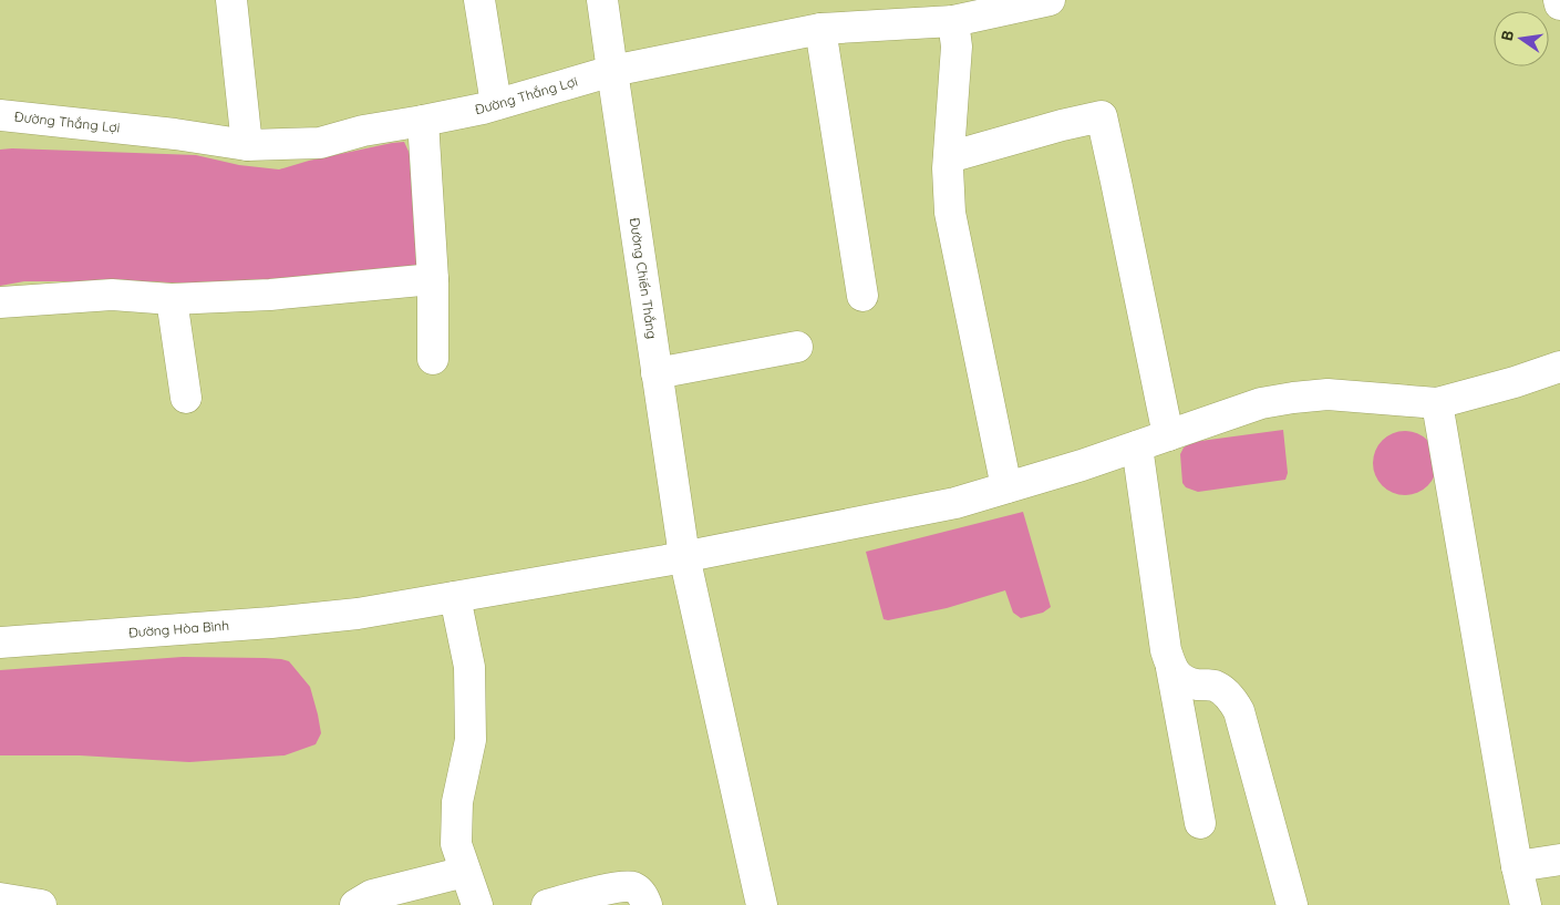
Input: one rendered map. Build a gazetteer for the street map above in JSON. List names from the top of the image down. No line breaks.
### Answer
{"streets":{"street":["Đường Thắng Lợi","Đường Chiến Thắng","Đường Hòa Bình"]},"crossings":[["Đường Thắng Lợi","Đường Chiến Thắng"],["Đường Chiến Thắng","Đường Hòa Bình"]],"north":"left"}
